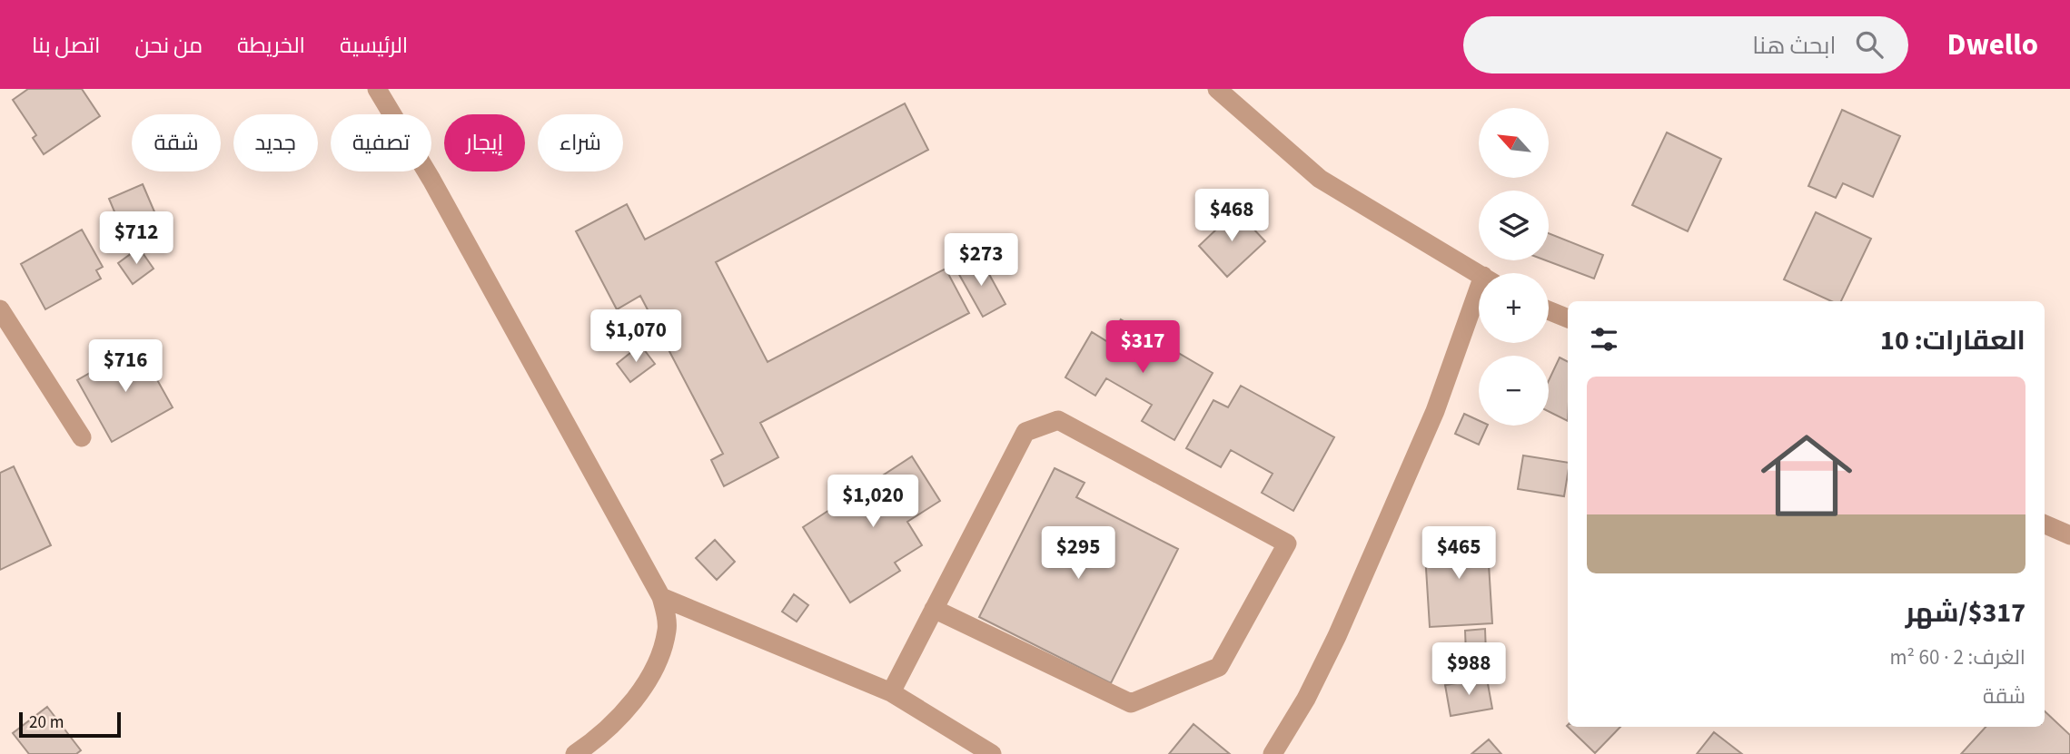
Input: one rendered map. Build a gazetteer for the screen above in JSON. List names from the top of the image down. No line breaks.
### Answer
{"scale_bar":"20 m","north":"top left","page":{"header":"Dwello","search":"ابحث هنا","nav":["الرئيسية","الخريطة","من نحن","اتصل بنا"],"map_buttons":["+","−"],"chip":["شراء","إيجار","تصفية","جديد","شقة"],"price":["$468","$712","$273","$1,070","$317","$716","$1,020","$295","$465","$988"],"heading":"العقارات: 10","list":[{"name":"$317/شهر","note":"الغرف: 2 · 60 m² · شقة"}],"scale":"20 m"}}
